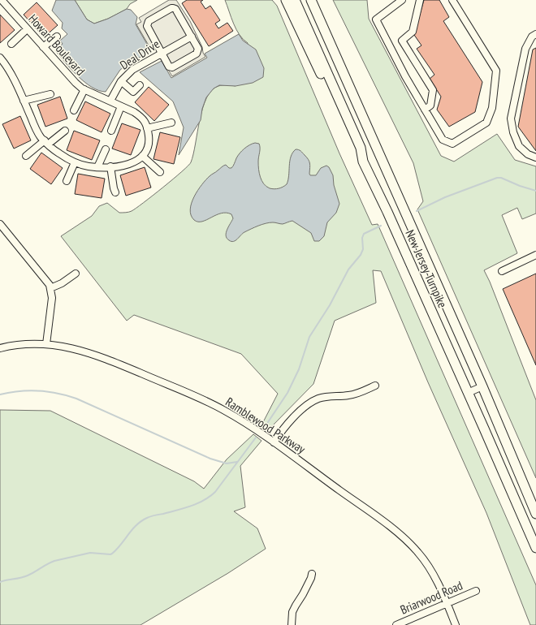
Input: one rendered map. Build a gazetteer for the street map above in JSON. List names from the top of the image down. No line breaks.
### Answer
{"streets":{"highway":["New Jersey Turnpike"],"street":["Howard Boulevard","Deal Drive","Ramblewood Parkway","Briarwood Road"]},"crossings":[["Howard Boulevard","Deal Drive"],["Ramblewood Parkway","Briarwood Road"]]}
